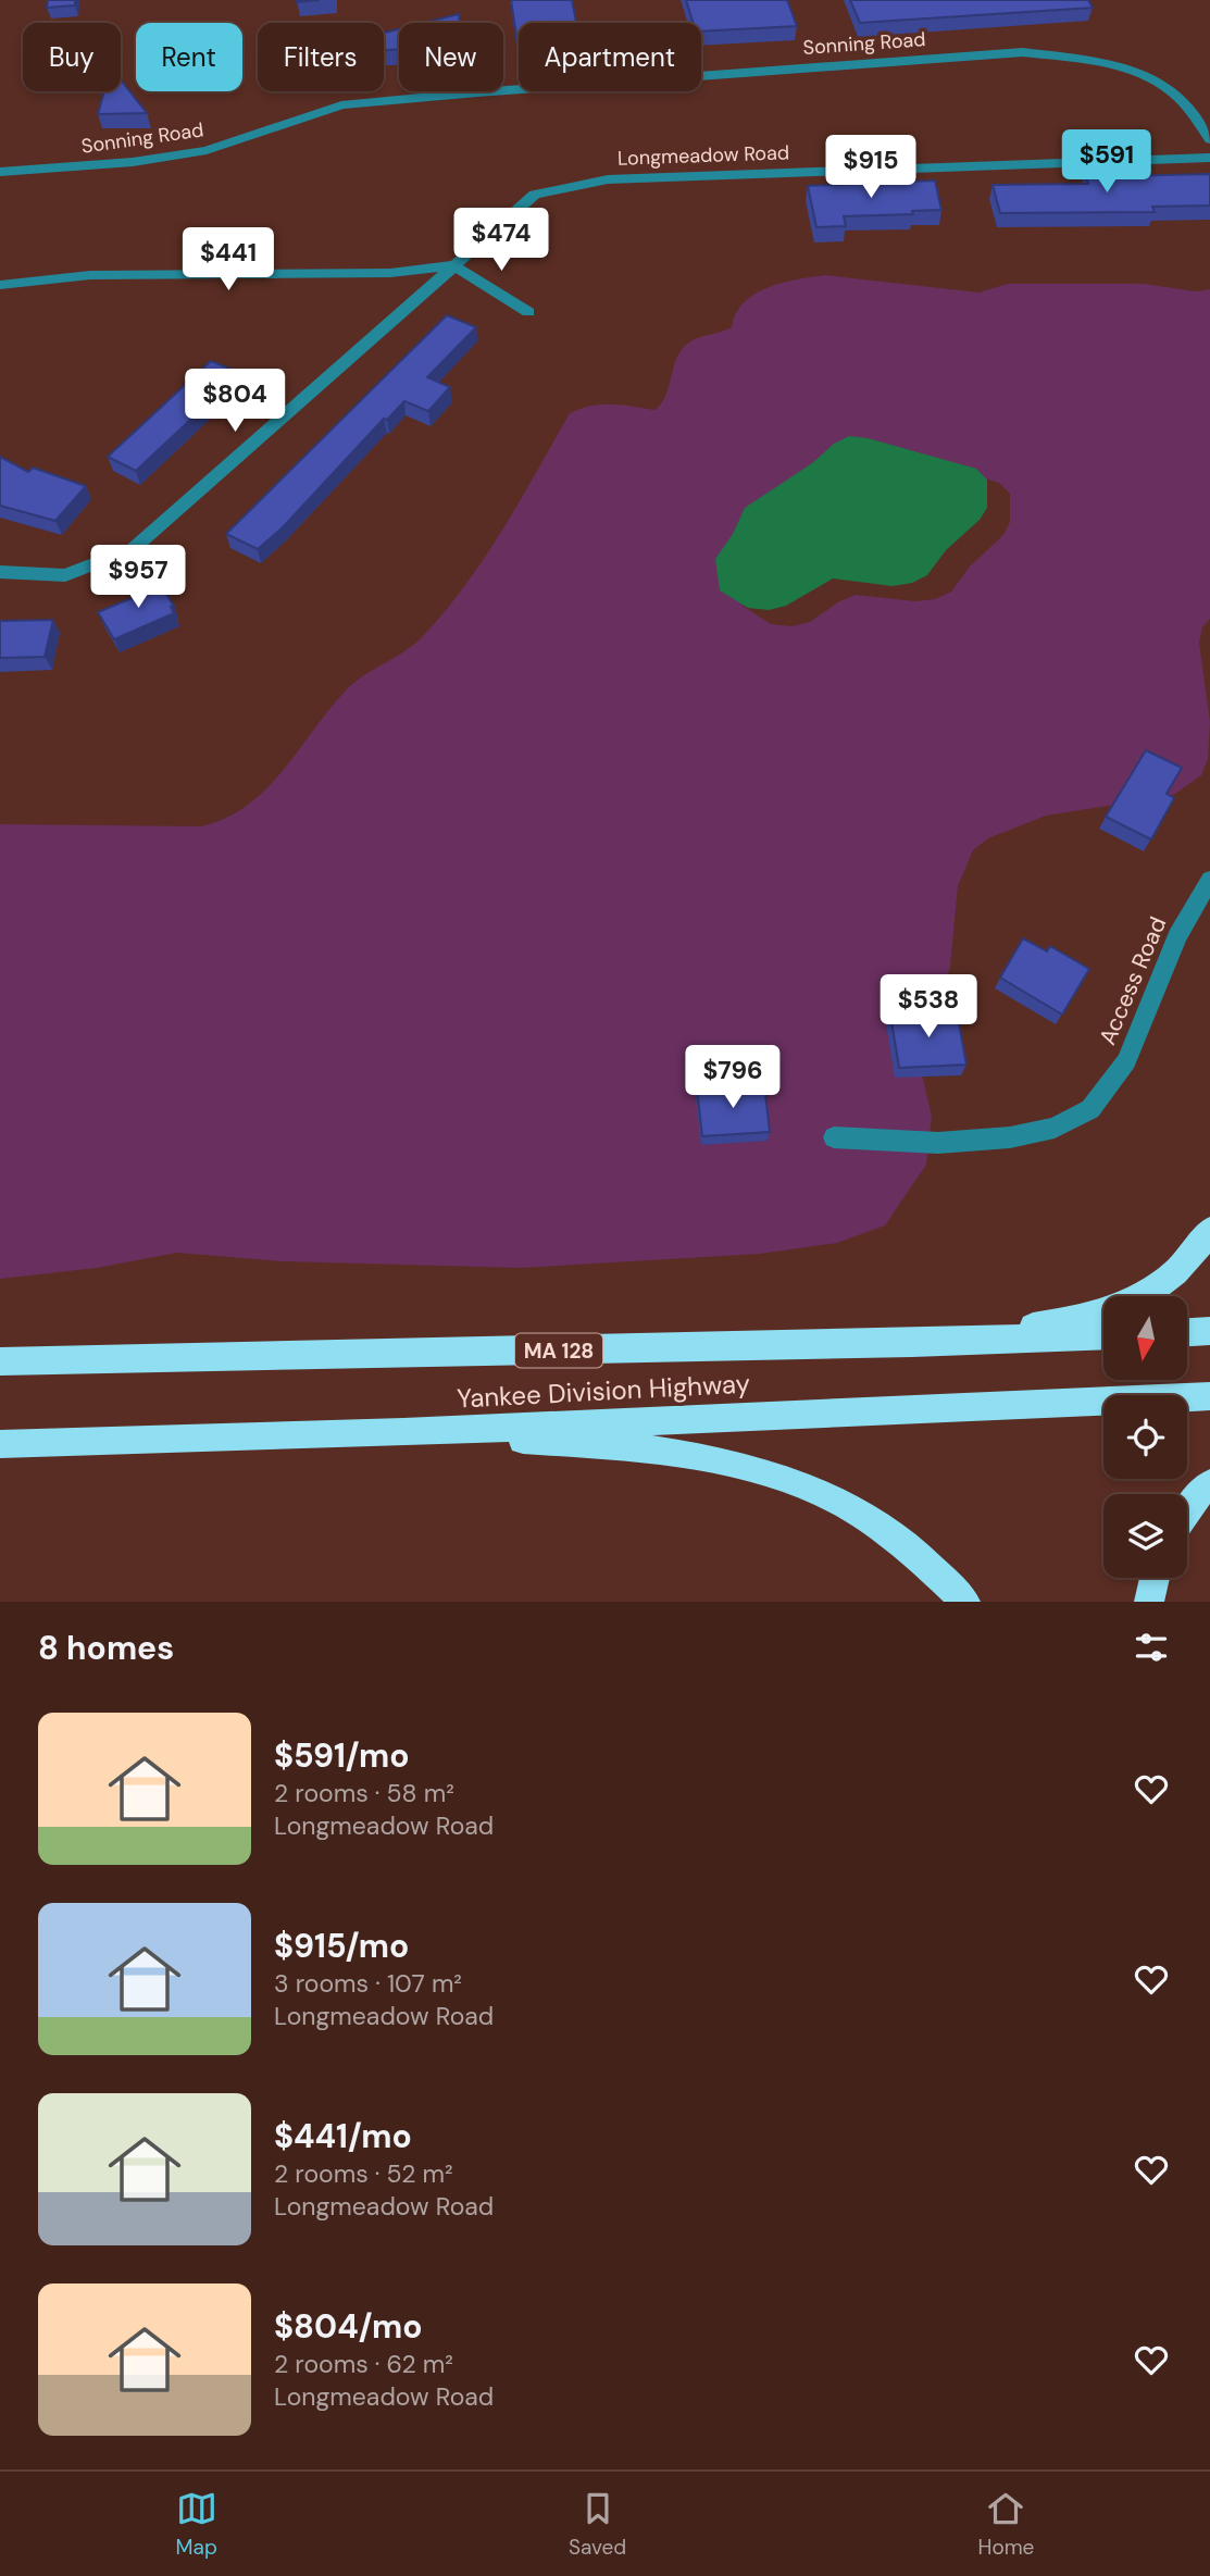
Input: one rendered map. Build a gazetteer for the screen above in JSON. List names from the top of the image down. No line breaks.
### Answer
{"streets":{"highway":["MA 128","Yankee Division Highway"],"street":["Sonning Road","Longmeadow Road","Access Road"]},"north":"bottom","page":{"chip":["Buy","Rent","Filters","New","Apartment"],"price":["$591","$915","$474","$441","$804","$957","$538","$796"],"heading":"8 homes","list":[{"name":"$591/mo","note":"2 rooms · 58 m² · Longmeadow Road"},{"name":"$915/mo","note":"3 rooms · 107 m² · Longmeadow Road"},{"name":"$441/mo","note":"2 rooms · 52 m² · Longmeadow Road"},{"name":"$804/mo","note":"2 rooms · 62 m² · Longmeadow Road"}],"tabs":["Map","Saved","Home"]}}
